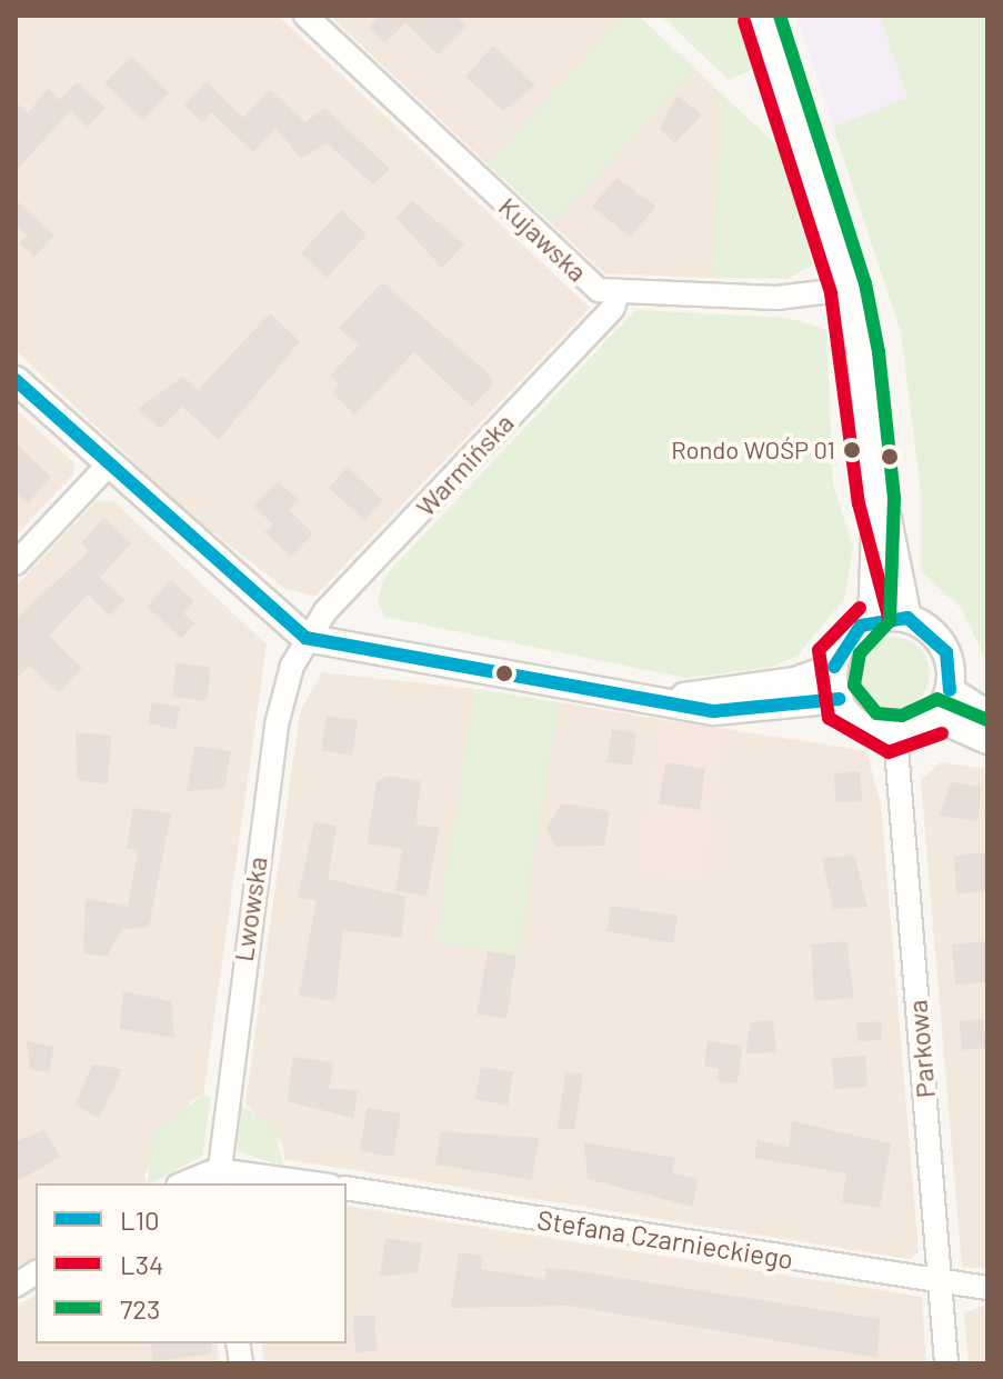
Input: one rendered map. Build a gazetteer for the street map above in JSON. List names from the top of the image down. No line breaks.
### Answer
{"streets":{"street":["Kujawska","Warmińska","Lwowska","Parkowa","Stefana Czarnieckiego"]},"crossings":[["Kujawska","Warmińska"],["Warmińska","Lwowska"],["Parkowa","Stefana Czarnieckiego"]],"places":["Rondo WOŚP 01"],"lines":["transit line 723","transit line L34","transit line L10"],"legend":["L10","L34","723"]}
